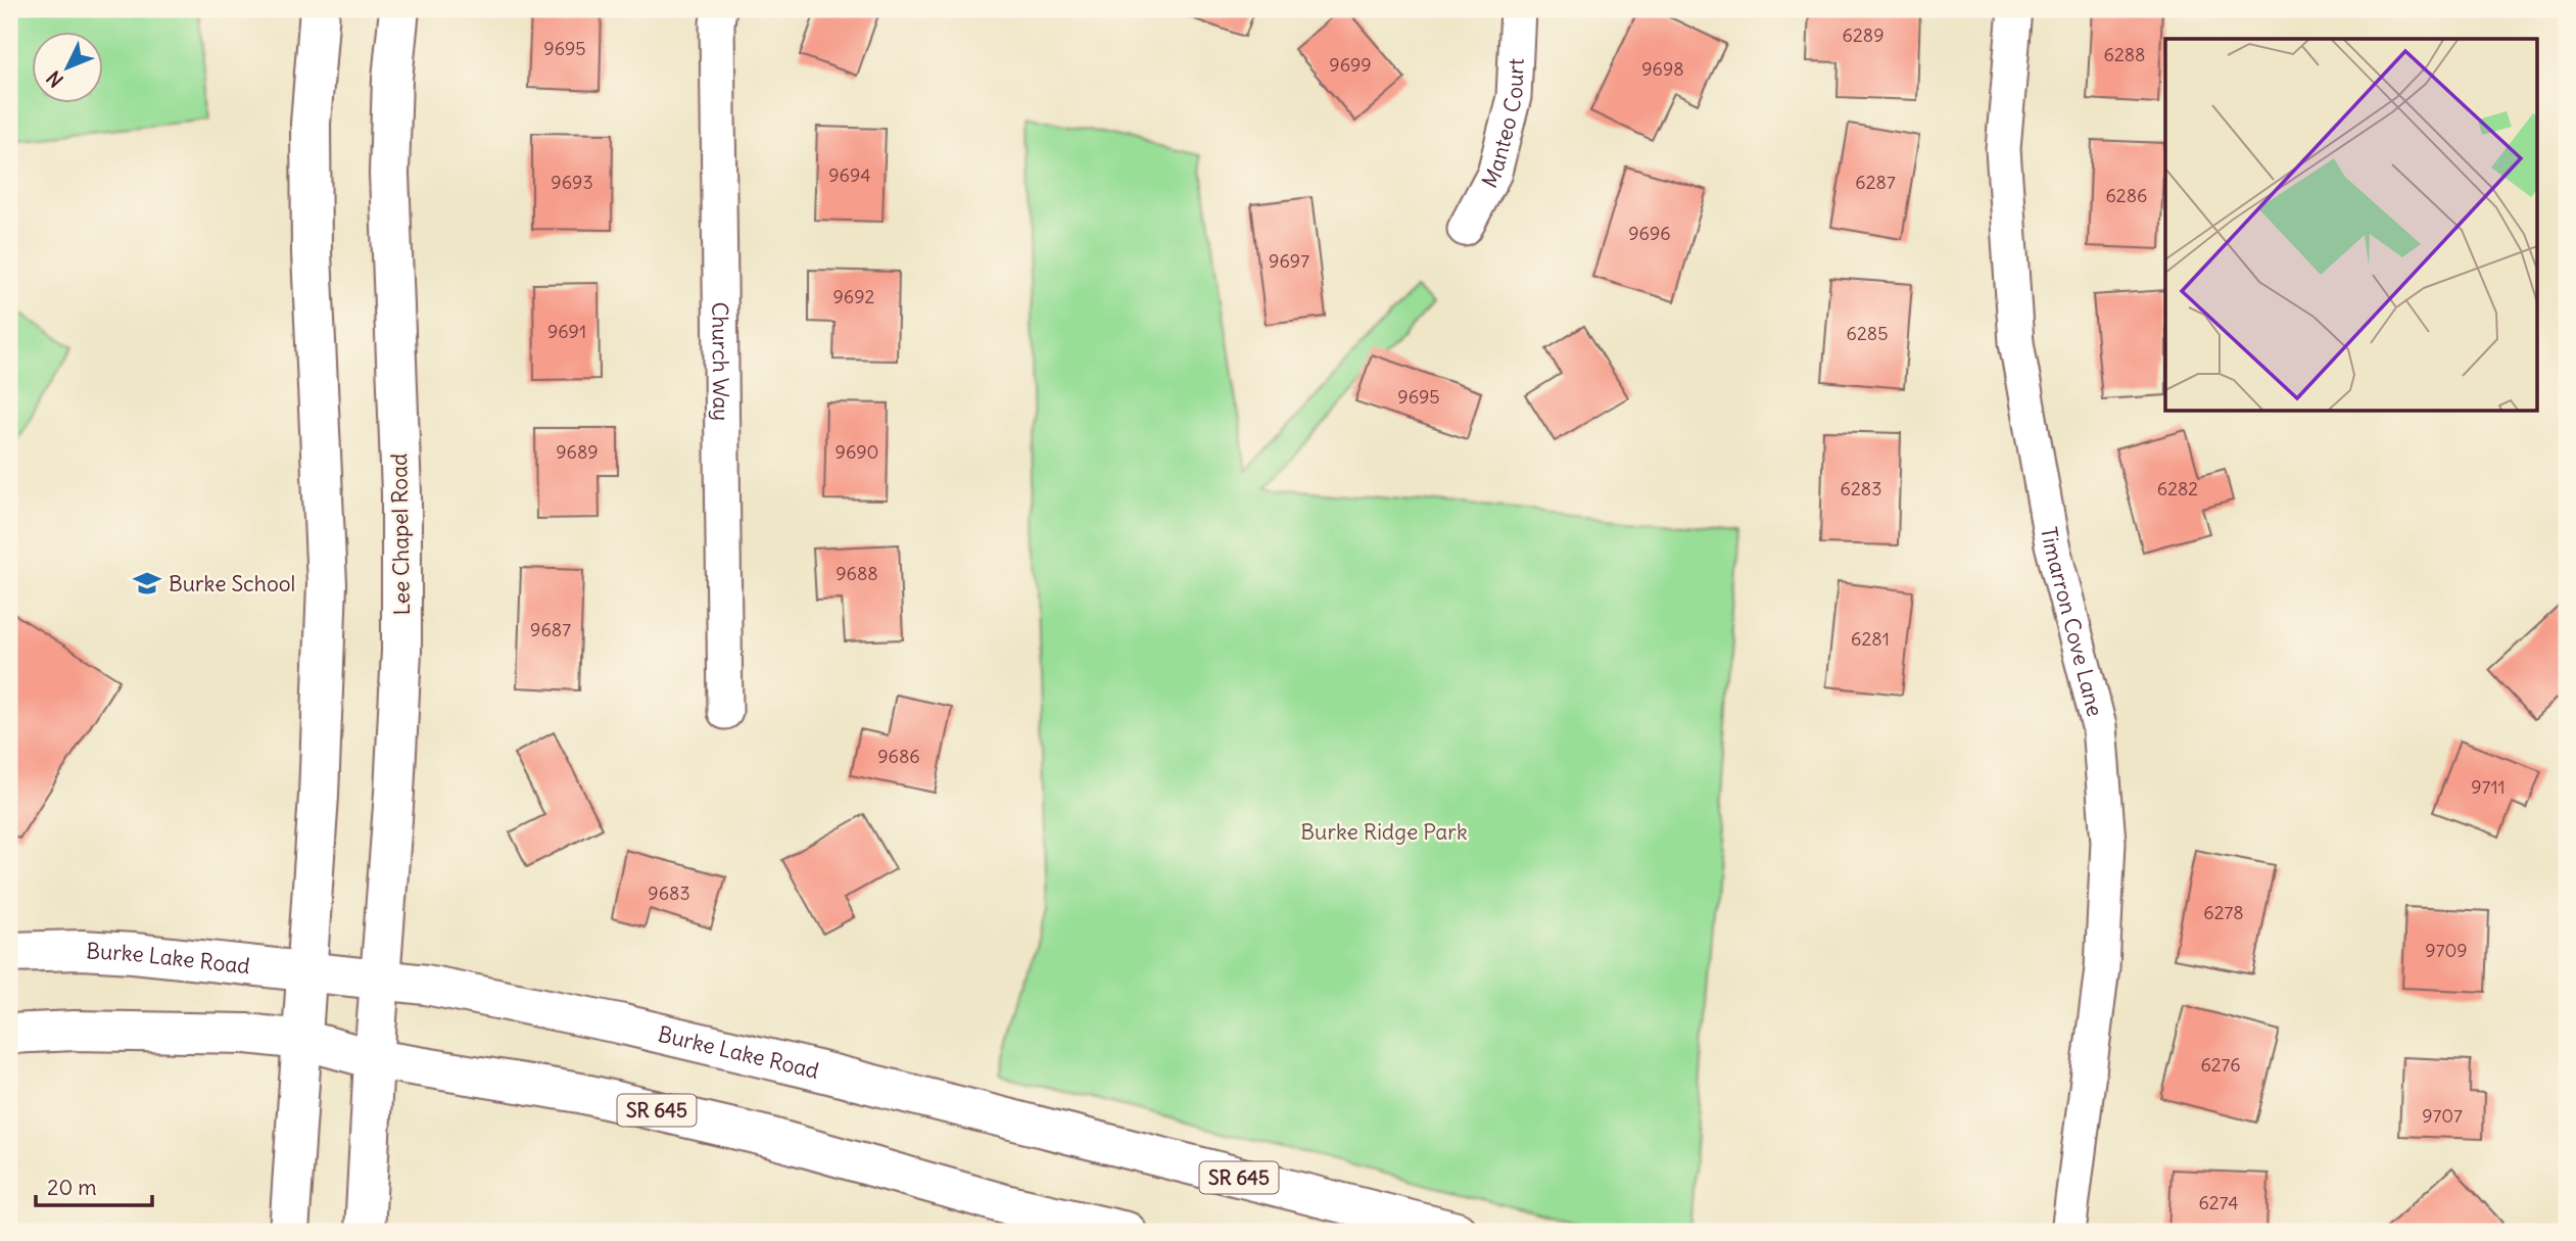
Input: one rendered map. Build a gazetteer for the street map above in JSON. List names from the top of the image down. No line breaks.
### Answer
{"streets":{"main road":["Lee Chapel Road","Burke Lake Road","SR 645"],"street":["Manteo Court","Church Way","Timarron Cove Lane"]},"crossings":[["Lee Chapel Road","Burke Lake Road"],["Lee Chapel Road","SR 645"]],"parks":["Burke Ridge Park"],"places":{"school or university":["Burke School"]},"house_numbers":["6289","9695","6288","9699","9698","9694","9693","6287","6286","9696","9697","9692","9691","6285","9695","9689","9690","6283","6282","9688","9687","6281","9686","9711","9683","6278","9709","6276","9707","6274"],"scale_bar":"20 m","north":"bottom left"}
